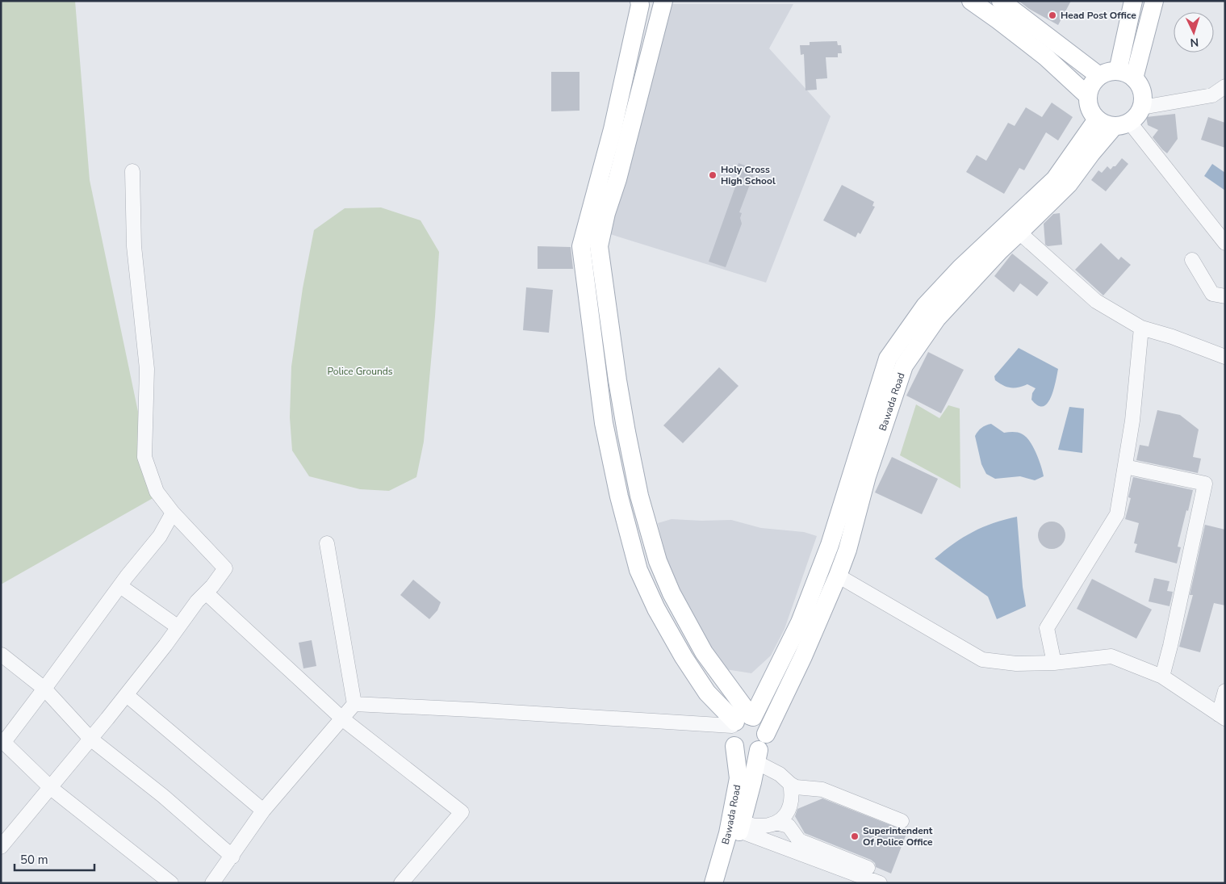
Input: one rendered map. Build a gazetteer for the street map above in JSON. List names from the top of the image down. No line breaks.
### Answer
{"streets":{"main road":["Bawada Road"]},"parks":["Police Grounds"],"places":["Head Post Office","Holy Cross High School","Superintendent Of Police Office"],"scale_bar":"50 m","north":"bottom"}
